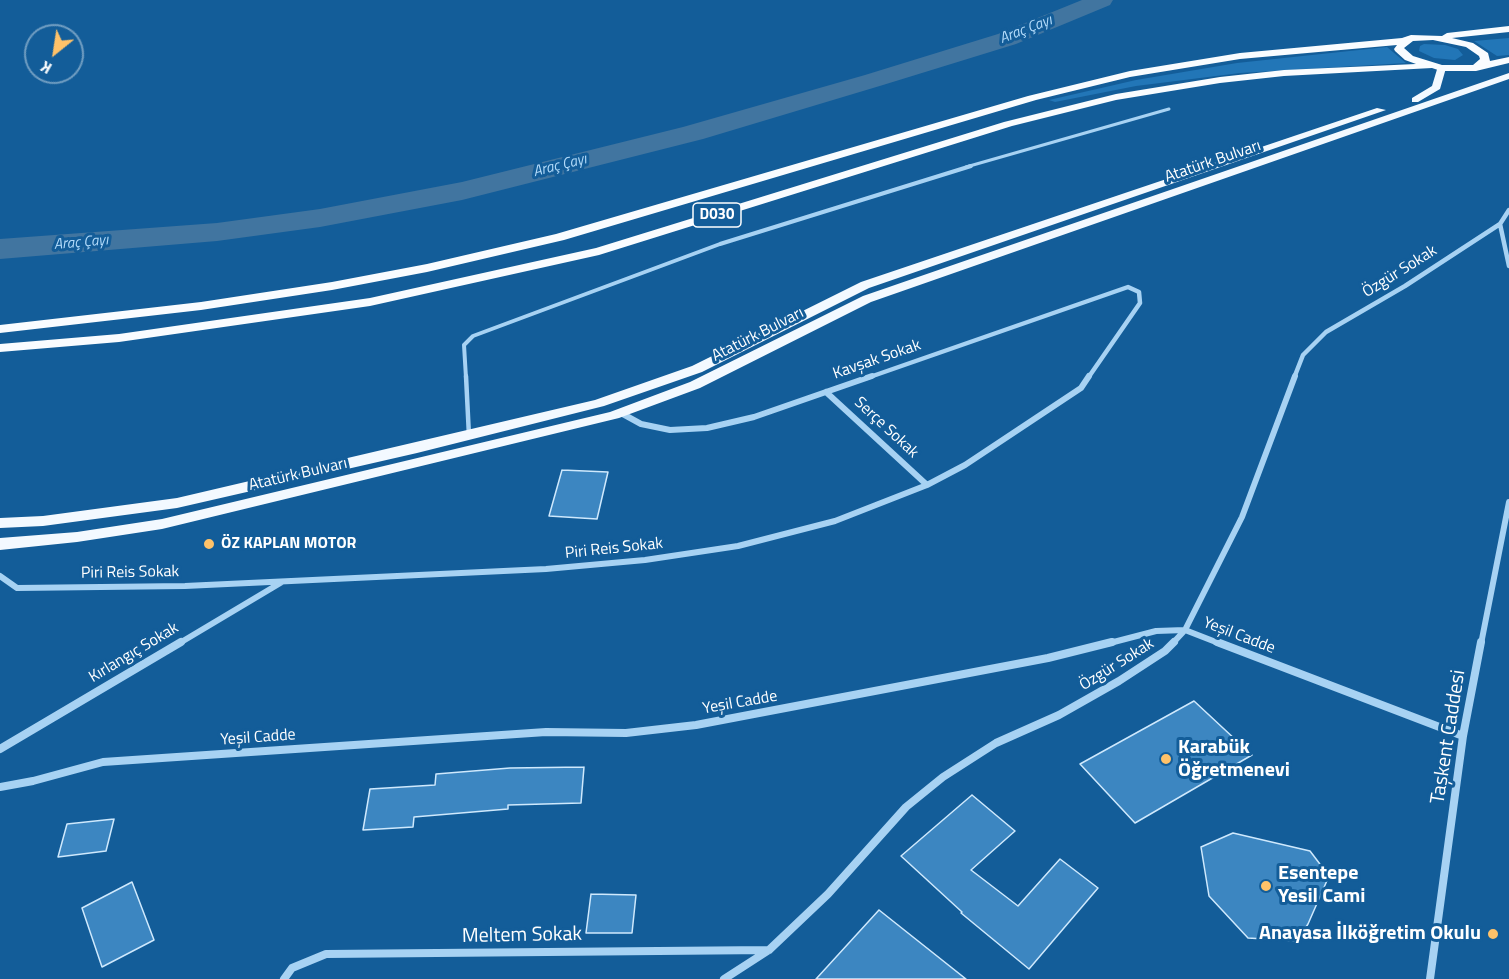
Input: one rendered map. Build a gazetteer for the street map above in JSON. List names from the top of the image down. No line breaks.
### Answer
{"streets":{"highway":["D030"],"main road":["Atatürk Bulvarı"],"street":["Özgür Sokak","Kavşak Sokak","Serçe Sokak","Piri Reis Sokak","Yeşil Cadde","Kırlangıç Sokak","Taşkent Caddesi","Meltem Sokak"]},"crossings":[["Atatürk Bulvarı","D030"],["Atatürk Bulvarı","Kavşak Sokak"],["Özgür Sokak","Yeşil Cadde"],["Özgür Sokak","Meltem Sokak"],["Kavşak Sokak","Serçe Sokak"],["Kavşak Sokak","Piri Reis Sokak"],["Serçe Sokak","Piri Reis Sokak"],["Piri Reis Sokak","Kırlangıç Sokak"],["Yeşil Cadde","Taşkent Caddesi"]],"water":["Araç Çayı"],"places":["ÖZ KAPLAN MOTOR","Karabük Öğretmenevi","Esentepe Yesil Cami","Anayasa İlköğretim Okulu"],"north":"bottom left"}
